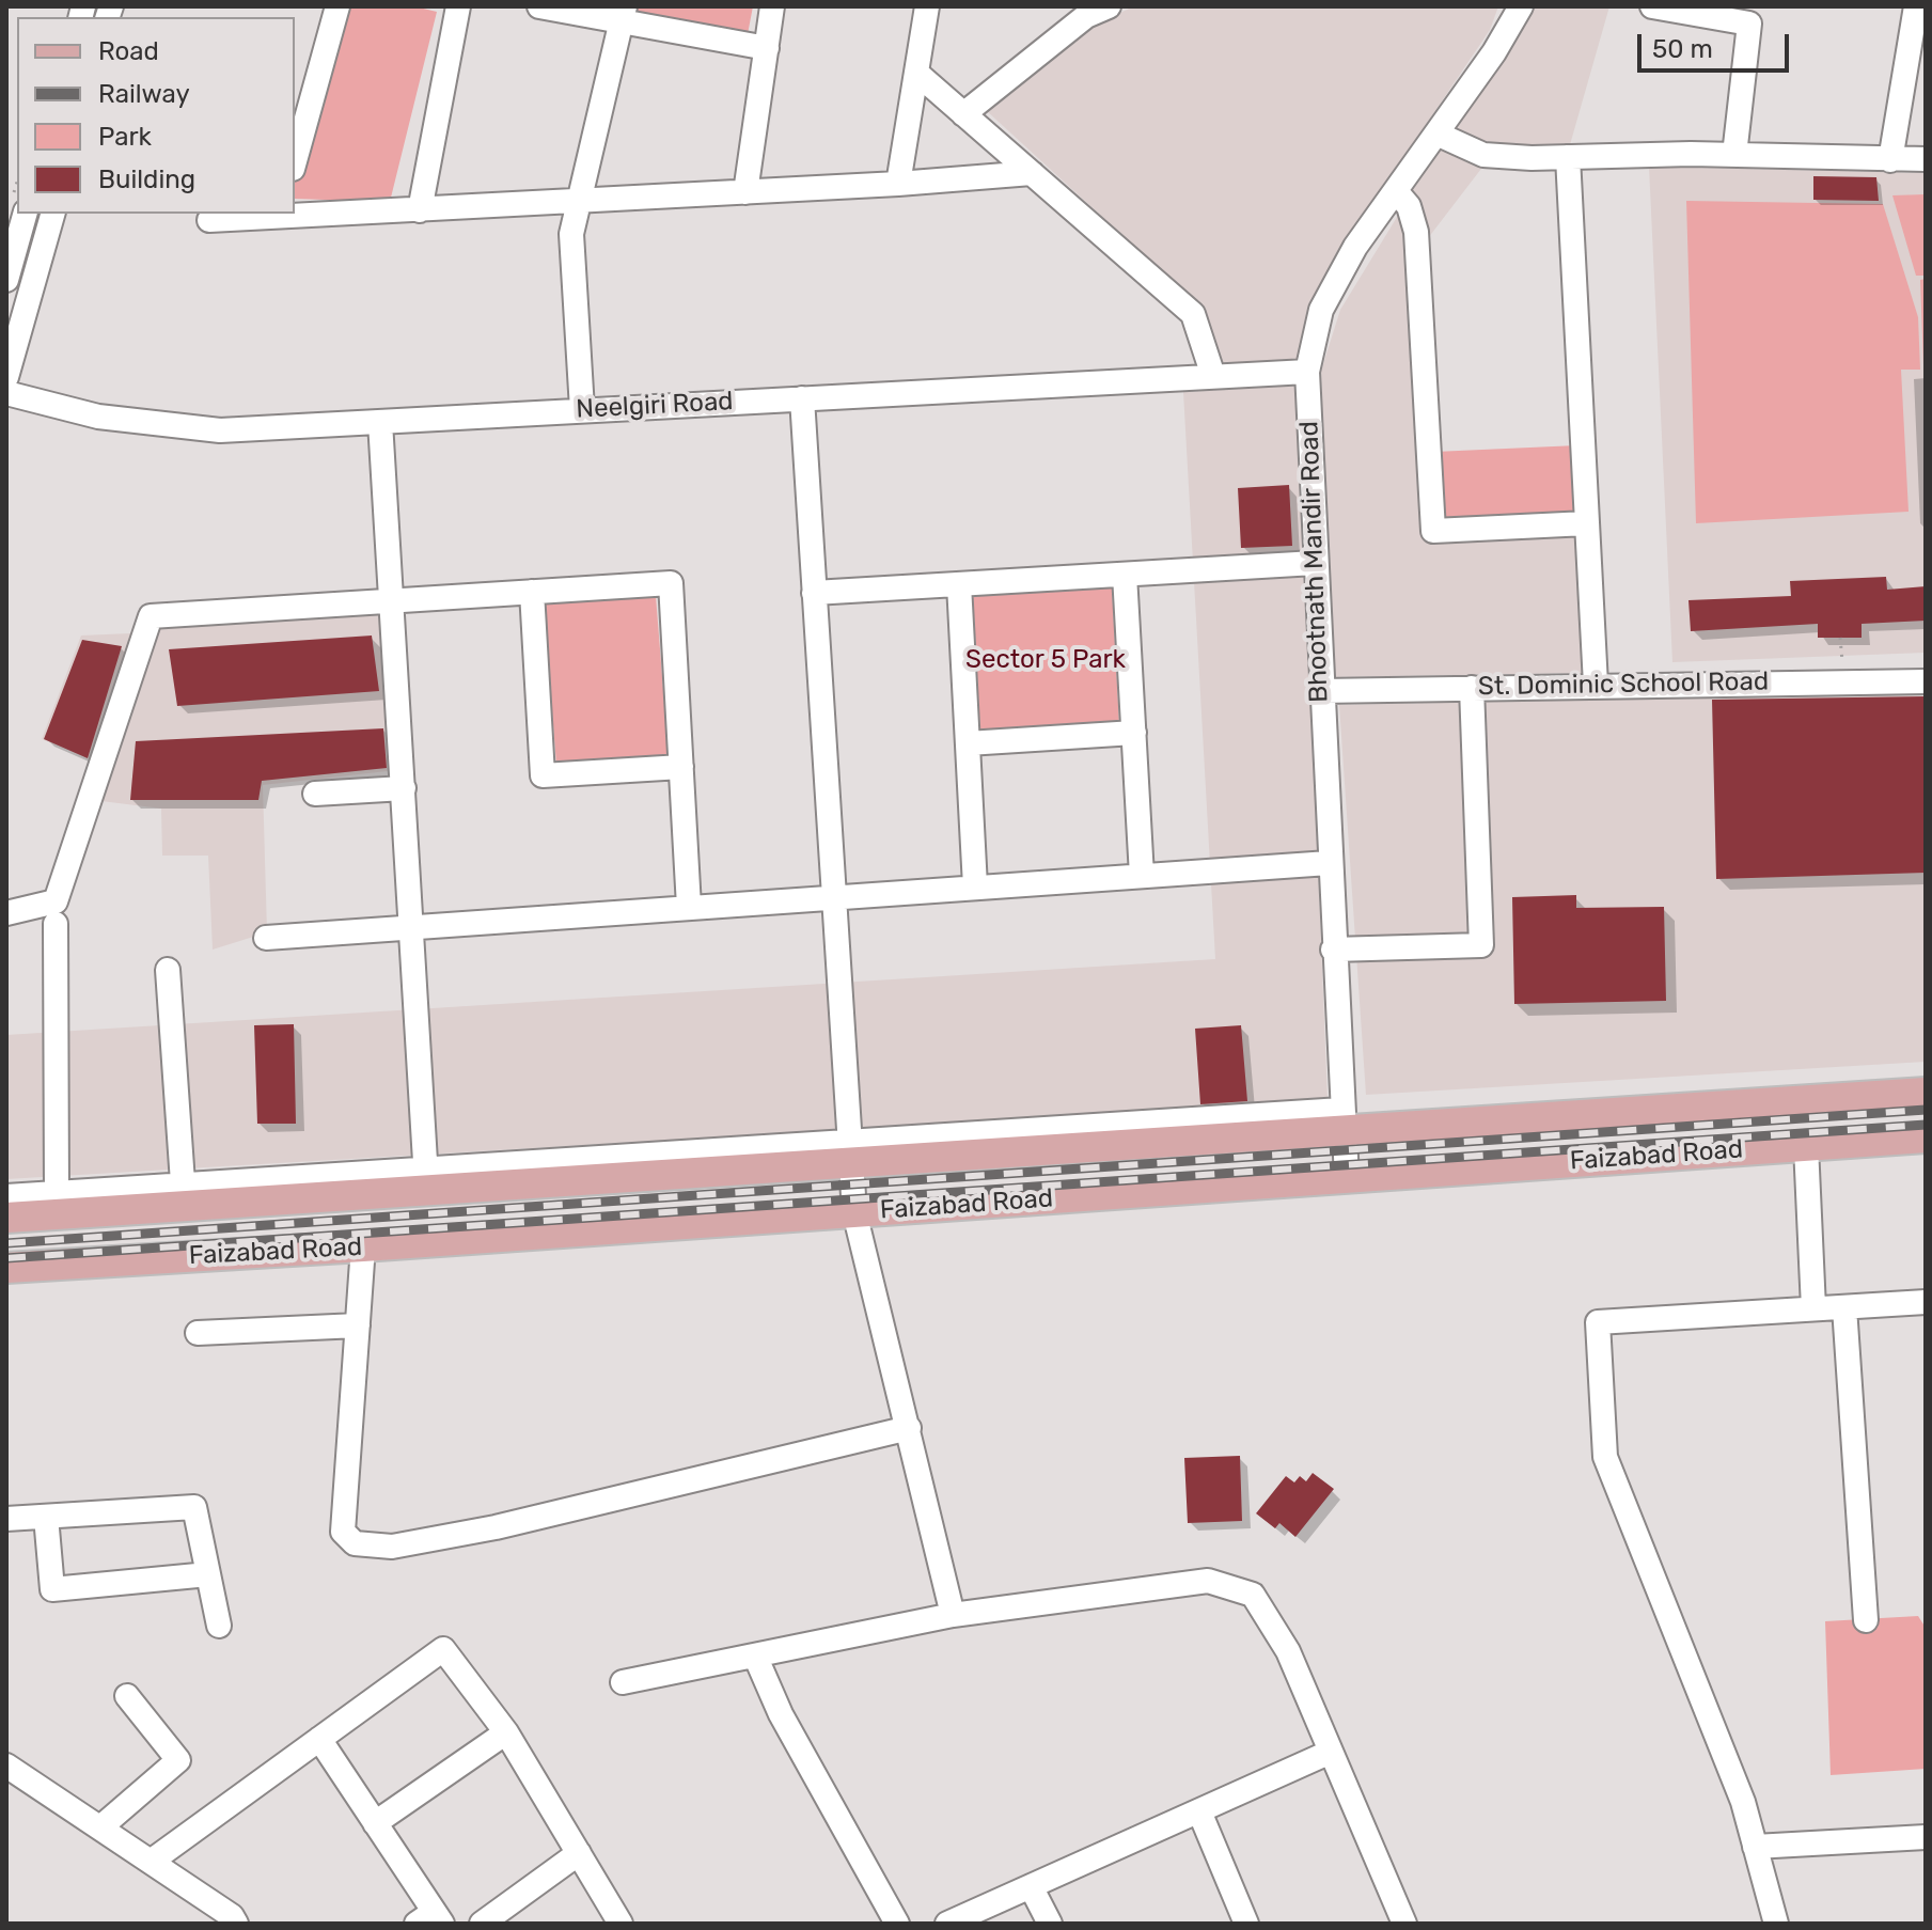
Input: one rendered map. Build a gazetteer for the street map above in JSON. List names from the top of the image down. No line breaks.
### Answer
{"streets":{"main road":["Faizabad Road"],"street":["Neelgiri Road","Bhootnath Mandir Road","St. Dominic School Road"]},"crossings":[["Neelgiri Road","Bhootnath Mandir Road"],["Bhootnath Mandir Road","St. Dominic School Road"],["Bhootnath Mandir Road","Faizabad Road"]],"parks":["Sector 5 Park"],"legend":["Road","Railway","Park","Building"],"scale_bar":"50 m"}
